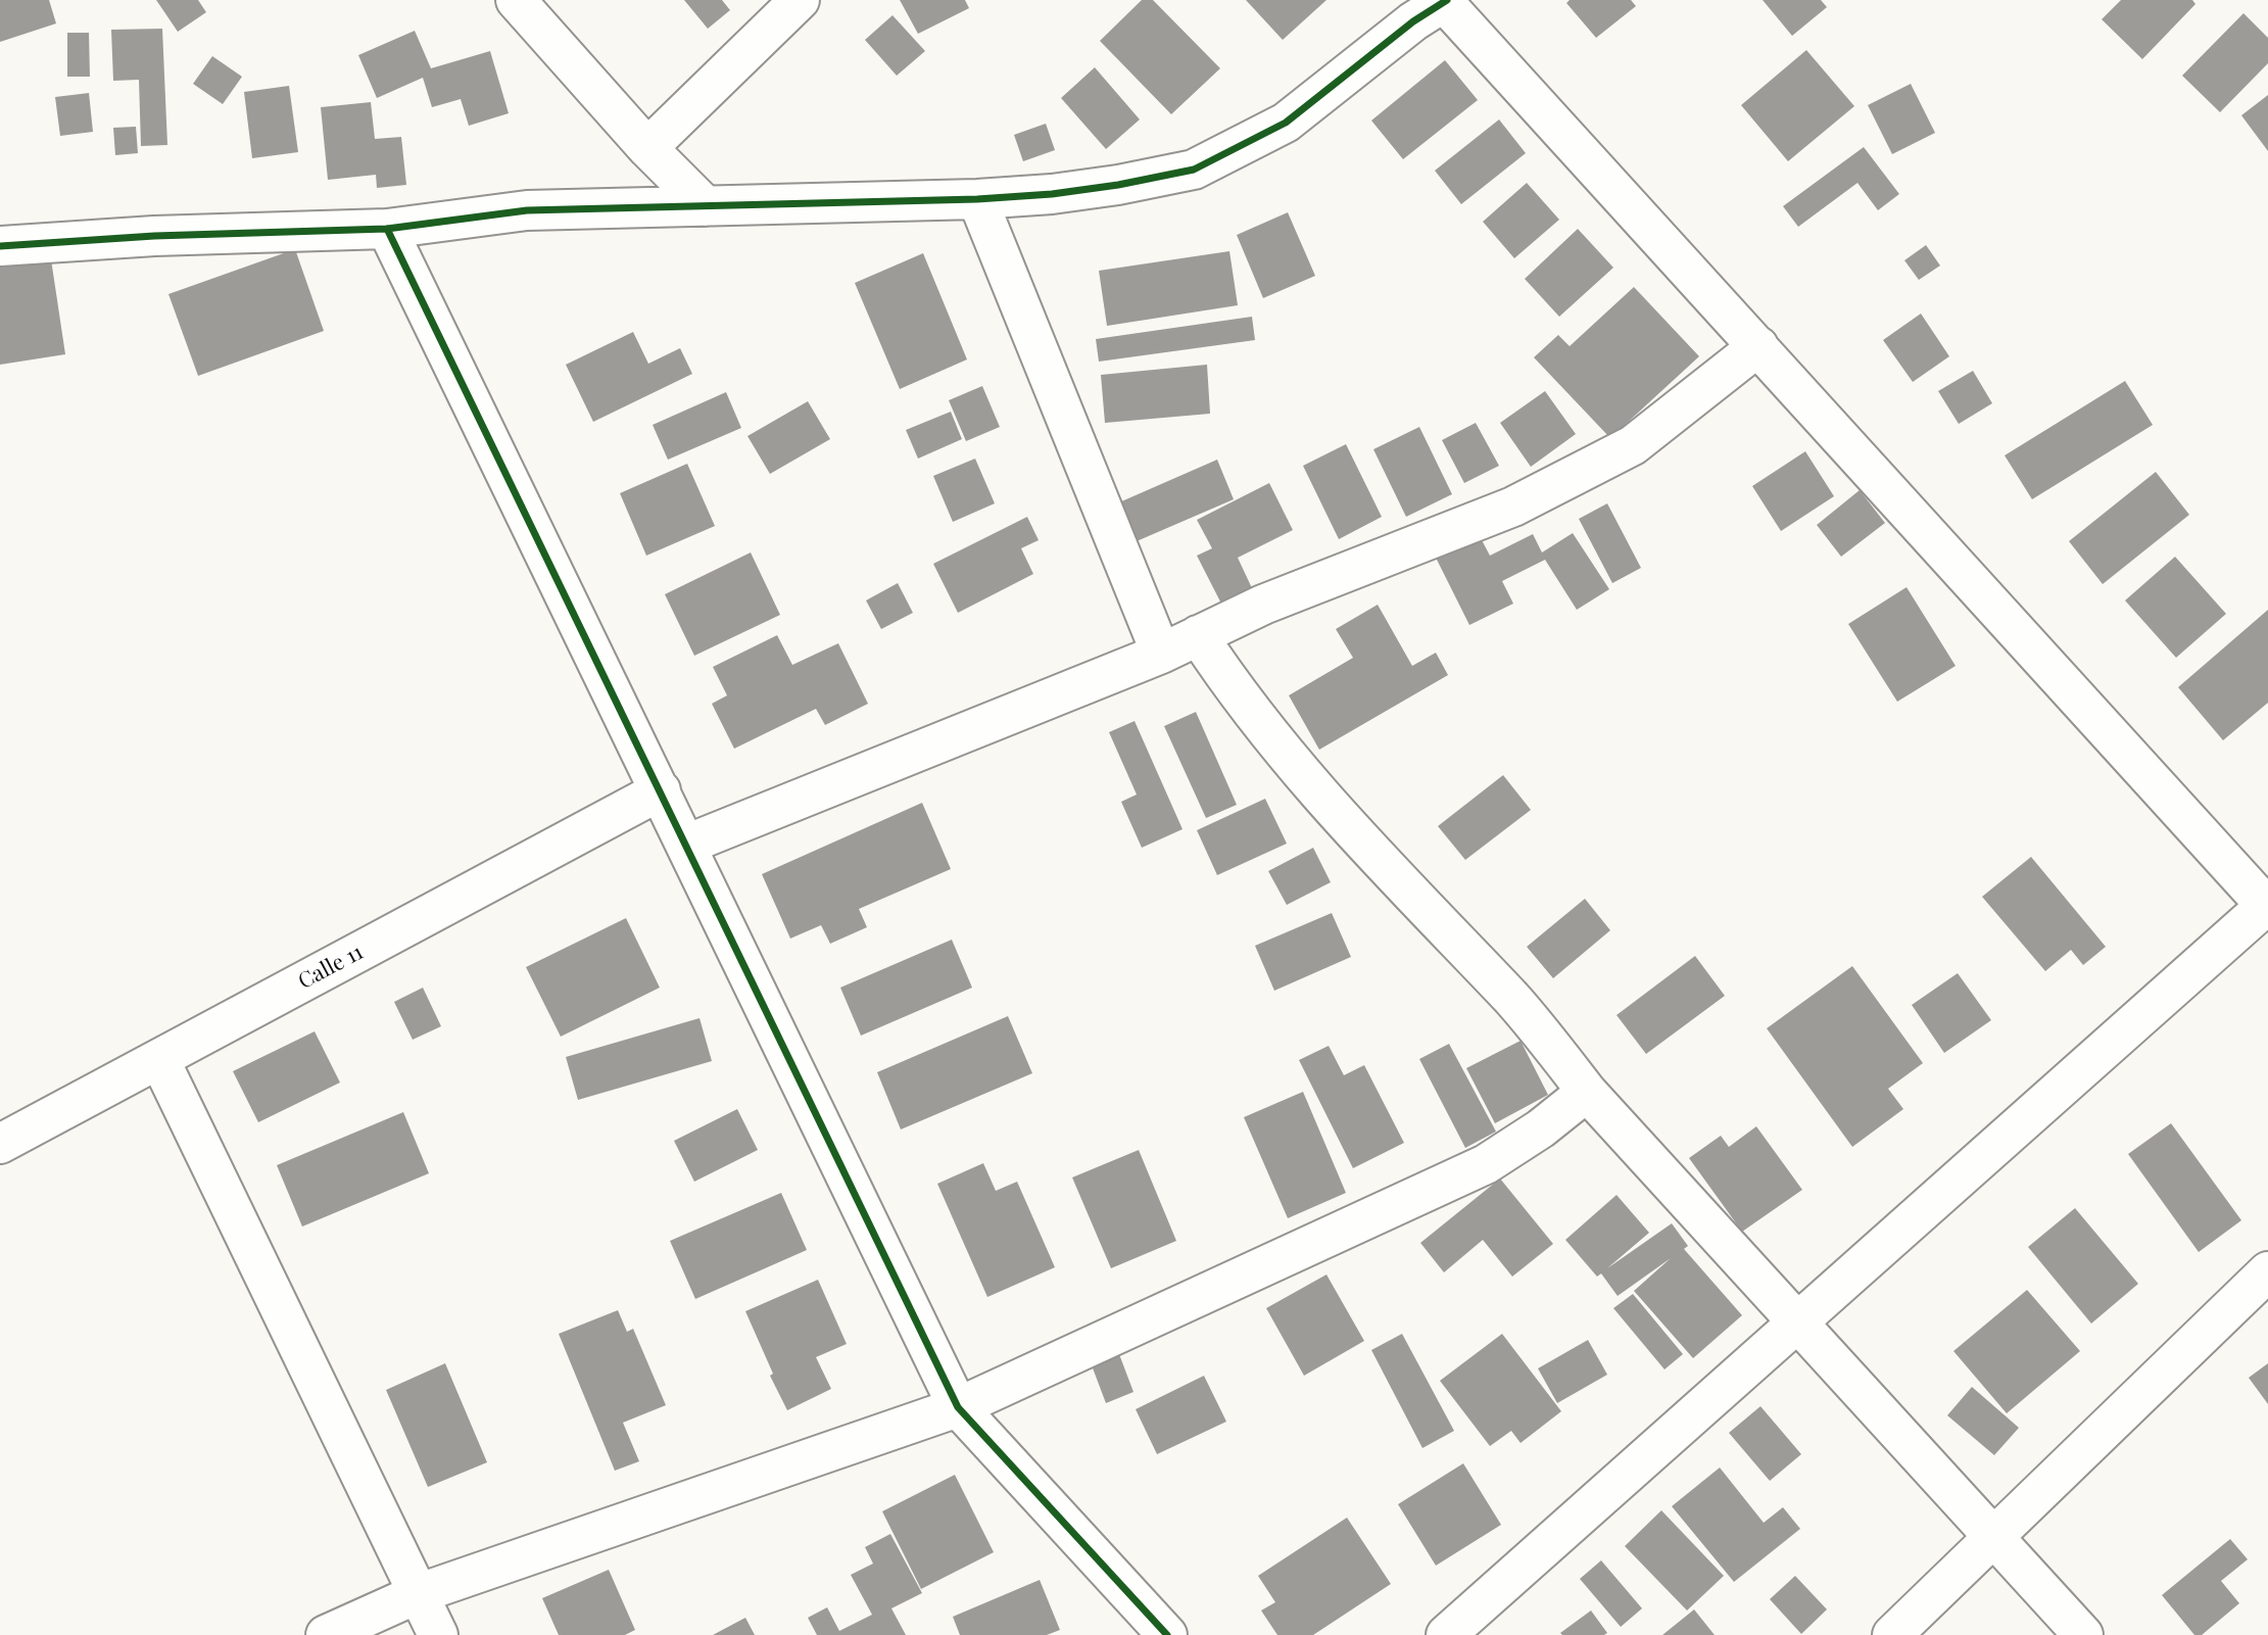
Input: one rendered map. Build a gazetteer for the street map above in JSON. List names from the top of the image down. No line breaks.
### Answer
{"streets":{"street":["Calle 11"]}}
